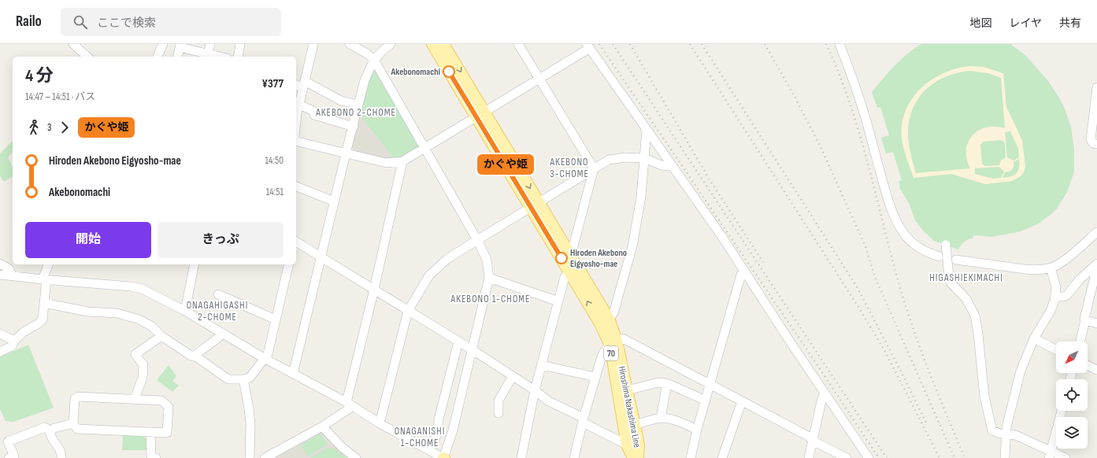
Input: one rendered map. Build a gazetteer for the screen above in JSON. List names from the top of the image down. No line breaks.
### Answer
{"streets":{"main road":["70","Hiroshima Nakashima Line"]},"districts":["AKEBONO 2-CHOME","AKEBONO 3-CHOME","HIGASHIEKIMACHI","AKEBONO 1-CHOME","ONAGAHIGASHI 2-CHOME","ONAGANISHI 1-CHOME"],"places":["Akebonomachi","Hiroden Akebono Eigyosho-mae"],"lines":["bus line かぐや姫"],"north":"bottom left","page":{"header":"Railo","search":"ここで検索","nav":["地図","レイヤ","共有"],"on_map":"かぐや姫","heading":["4 分","14:47 – 14:51 · バス","¥377"],"legs":["3","かぐや姫"],"list":[{"name":"Hiroden Akebono Eigyosho-mae","value":"14:50"},{"name":"Akebonomachi","value":"14:51"}],"buttons":["開始","きっぷ"]}}
